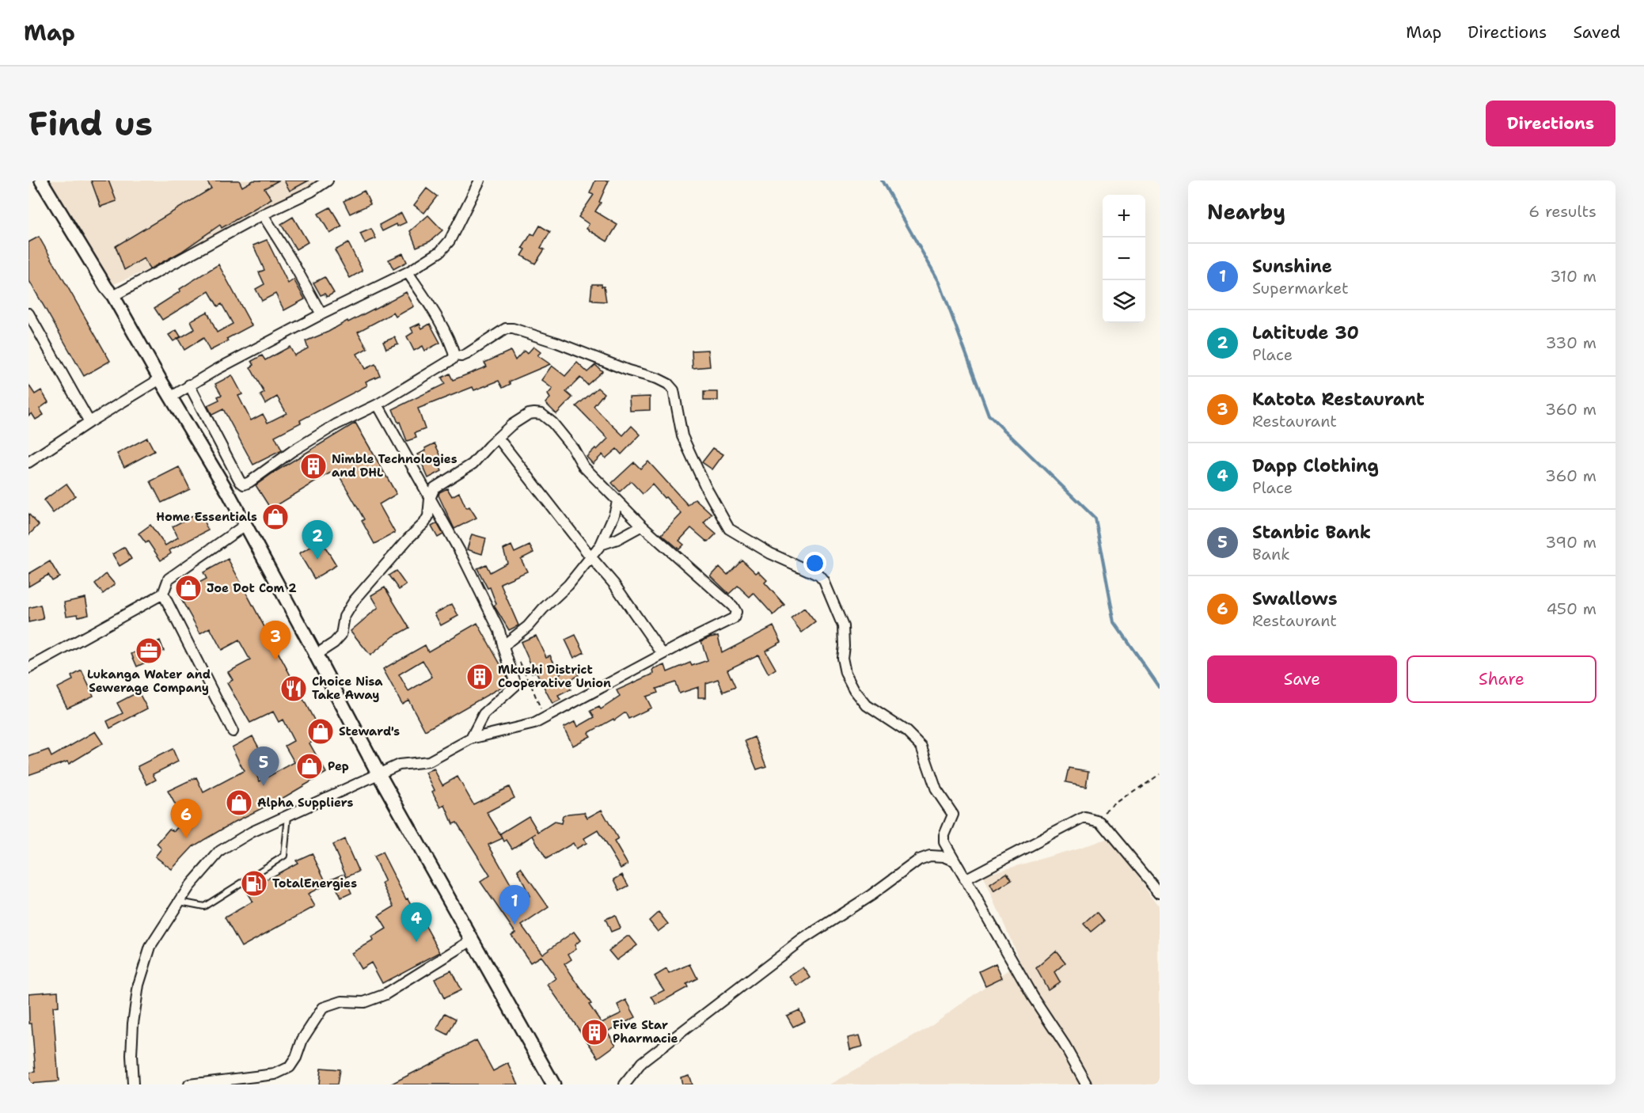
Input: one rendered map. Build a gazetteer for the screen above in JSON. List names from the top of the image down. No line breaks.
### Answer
{"places":{"building":["Nimble Technologies and DHL","Mkushi District Cooperative Union","Five Star Pharmacie"],"shop":["Home Essentials","Joe Dot Com 2","Steward's","Pep","Alpha Suppliers"],"office":["Lukanga Water and Sewerage Company"],"restaurant":["Choice Nisa Take Away"],"fuel station":["TotalEnergies"]},"page":{"header":"Map","nav":["Map","Directions","Saved"],"buttons":["Directions",["Save","Share"]],"title":"Find us","heading":["Nearby","6 results"],"map_buttons":["+","−"],"list":[{"mark":"1","name":"Sunshine","note":"Supermarket","value":"310 m"},{"mark":"2","name":"Latitude 30","note":"Place","value":"330 m"},{"mark":"3","name":"Katota Restaurant","note":"Restaurant","value":"360 m"},{"mark":"4","name":"Dapp Clothing","note":"Place","value":"360 m"},{"mark":"5","name":"Stanbic Bank","note":"Bank","value":"390 m"},{"mark":"6","name":"Swallows","note":"Restaurant","value":"450 m"}],"pins":["2","3","5","6","1","4"]}}
